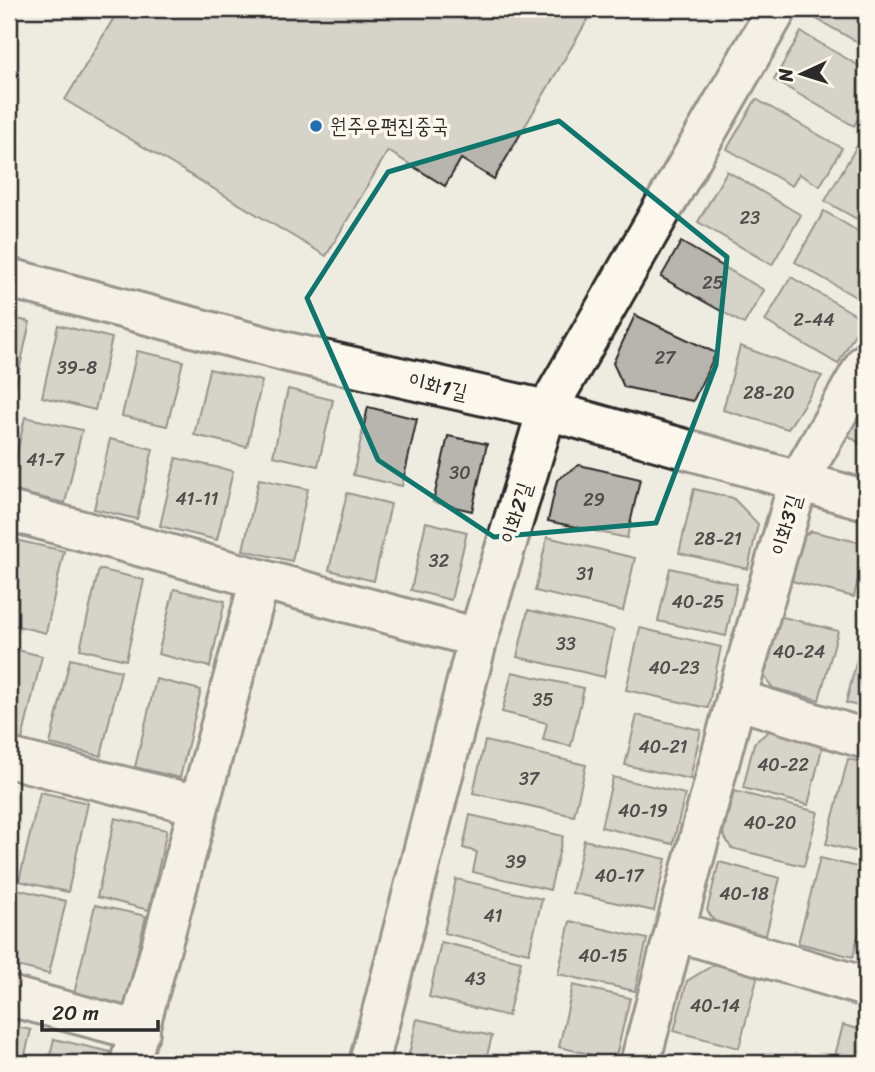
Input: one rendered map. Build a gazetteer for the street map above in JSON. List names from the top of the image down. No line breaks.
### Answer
{"streets":{"street":["이화1길","이화2길","이화3길"]},"crossings":[["이화1길","이화2길"],["이화1길","이화3길"]],"places":["원주우편집중국"],"house_numbers":["23","25","2-44","27","39-8","28-20","41-7","30","41-11","29","28-21","32","31","40-25","33","40-24","40-23","35","40-21","40-22","37","40-19","40-20","39","40-17","40-18","41","40-15","43","40-14"],"scale_bar":"20 m","north":"left"}
